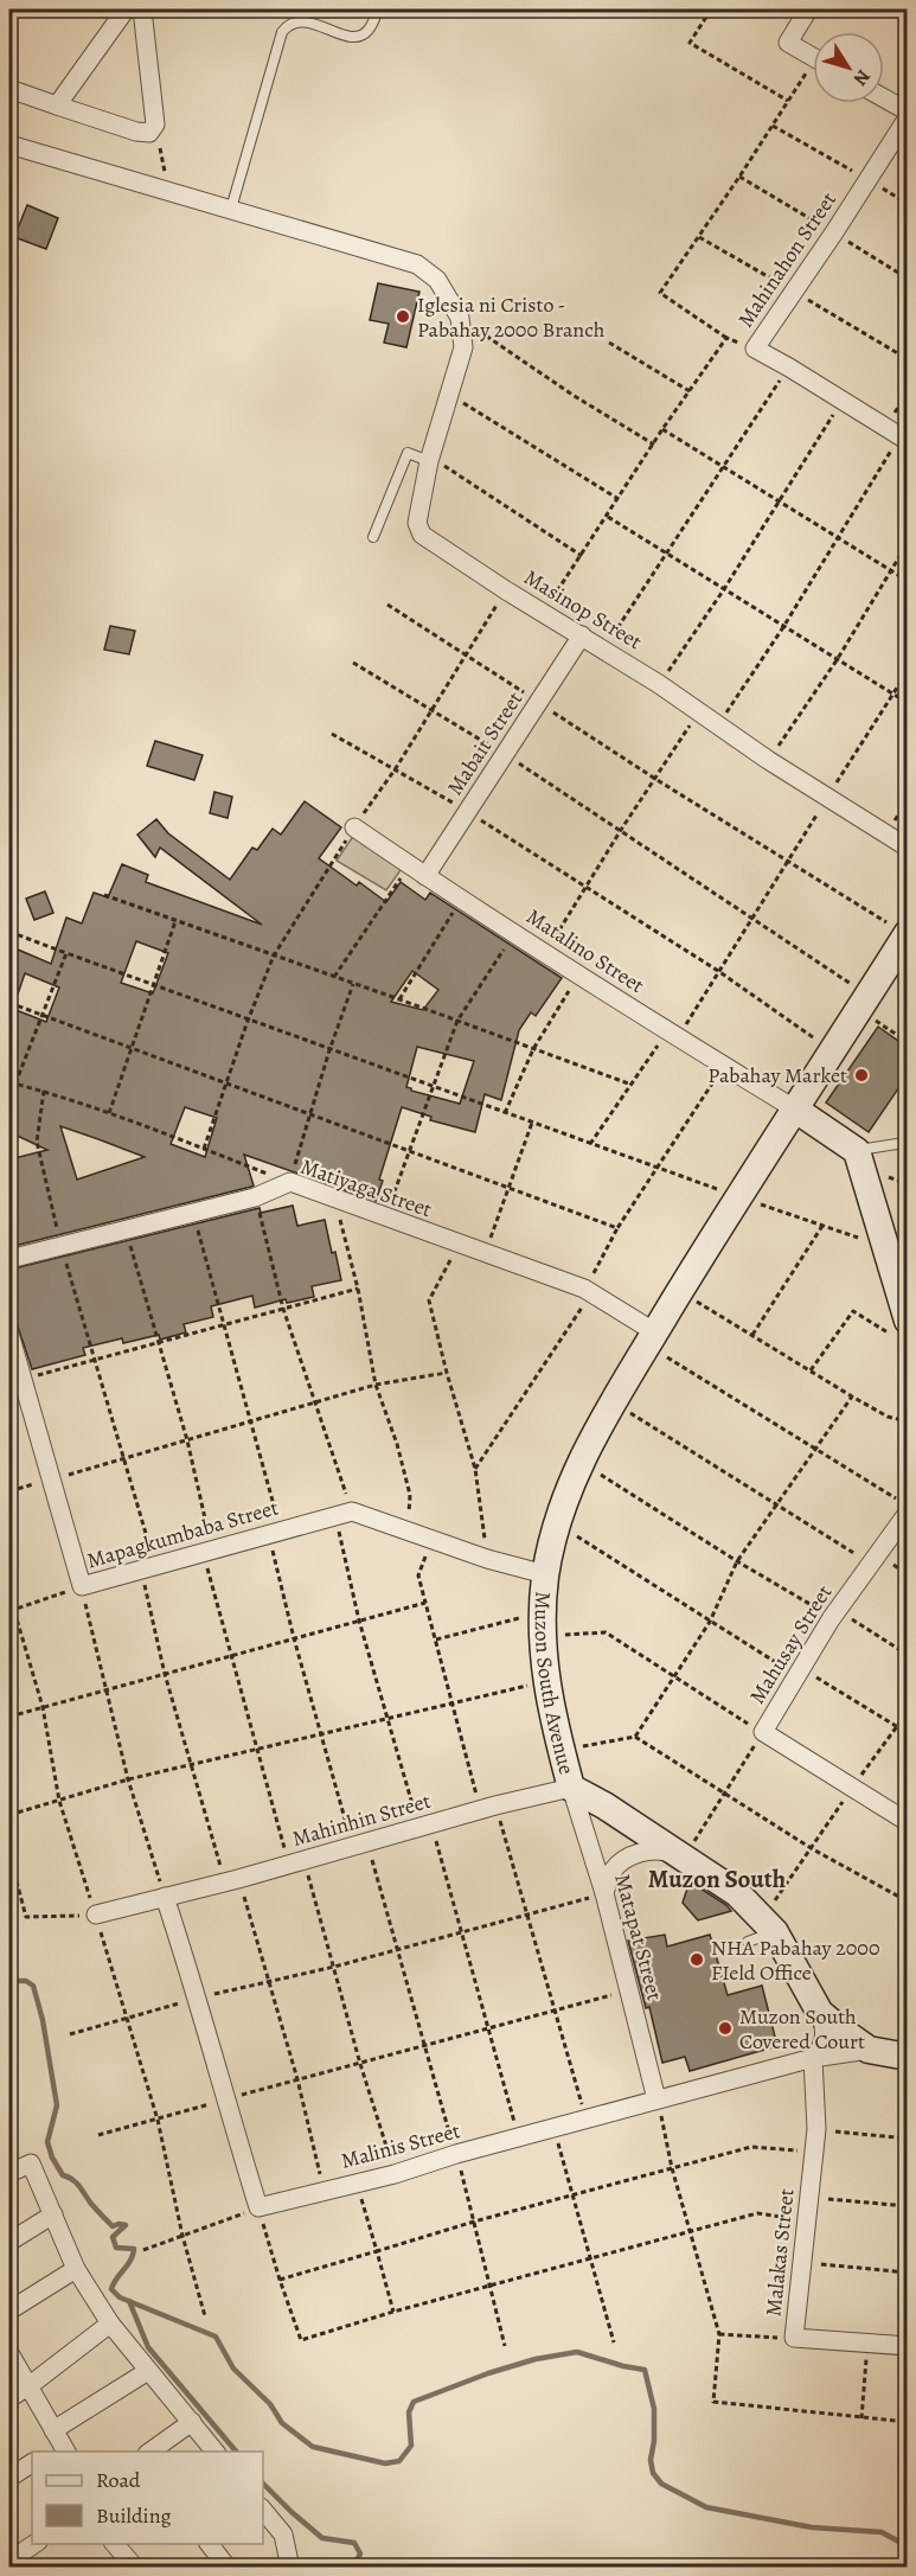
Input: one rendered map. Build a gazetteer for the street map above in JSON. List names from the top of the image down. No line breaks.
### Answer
{"streets":{"street":["Mahinahon Street","Masinop Street","Mabait Street","Matalino Street","Matiyaga Street","Mapagkumbaba Street","Mahusay Street","Muzon South Avenue","Mahinhin Street","Matapat Street","Malinis Street","Malakas Street"]},"crossings":[["Masinop Street","Mabait Street"],["Mabait Street","Matalino Street"],["Matalino Street","Muzon South Avenue"],["Matiyaga Street","Muzon South Avenue"],["Muzon South Avenue","Mahinhin Street"],["Muzon South Avenue","Matapat Street"],["Muzon South Avenue","Malinis Street"],["Mahinhin Street","Matapat Street"],["Matapat Street","Malinis Street"],["Malinis Street","Malakas Street"]],"districts":["Muzon South"],"places":["Iglesia ni Cristo - Pabahay 2000 Branch","Pabahay Market","NHA Pabahay 2000 FIeld Office","Muzon South Covered Court"],"legend":["Road","Building"],"north":"bottom right"}
